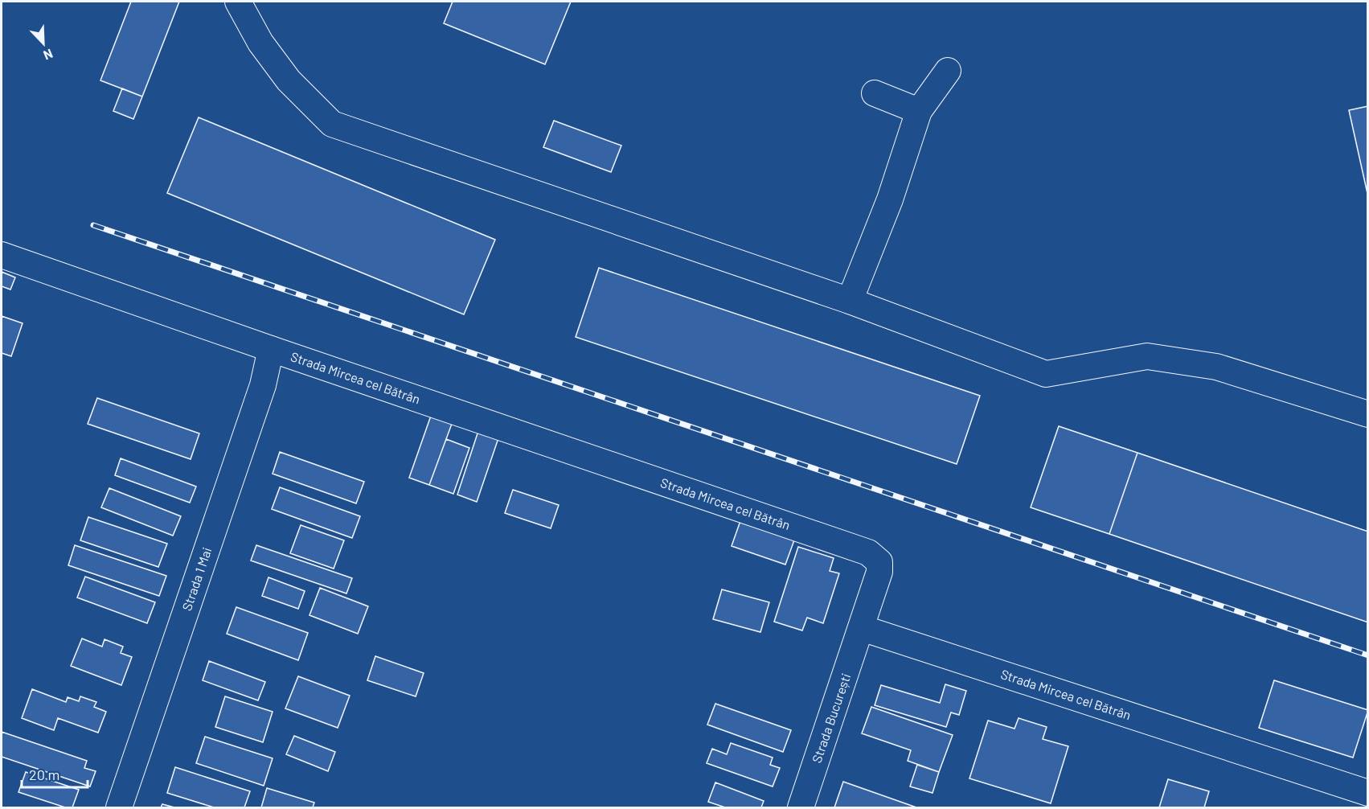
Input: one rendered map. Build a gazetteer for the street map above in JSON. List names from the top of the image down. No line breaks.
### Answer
{"streets":{"street":["Strada Mircea cel Bătrân","Strada 1 Mai","Strada București"]},"crossings":[["Strada Mircea cel Bătrân","Strada 1 Mai"],["Strada Mircea cel Bătrân","Strada București"]],"scale_bar":"20 m","north":"bottom right"}
